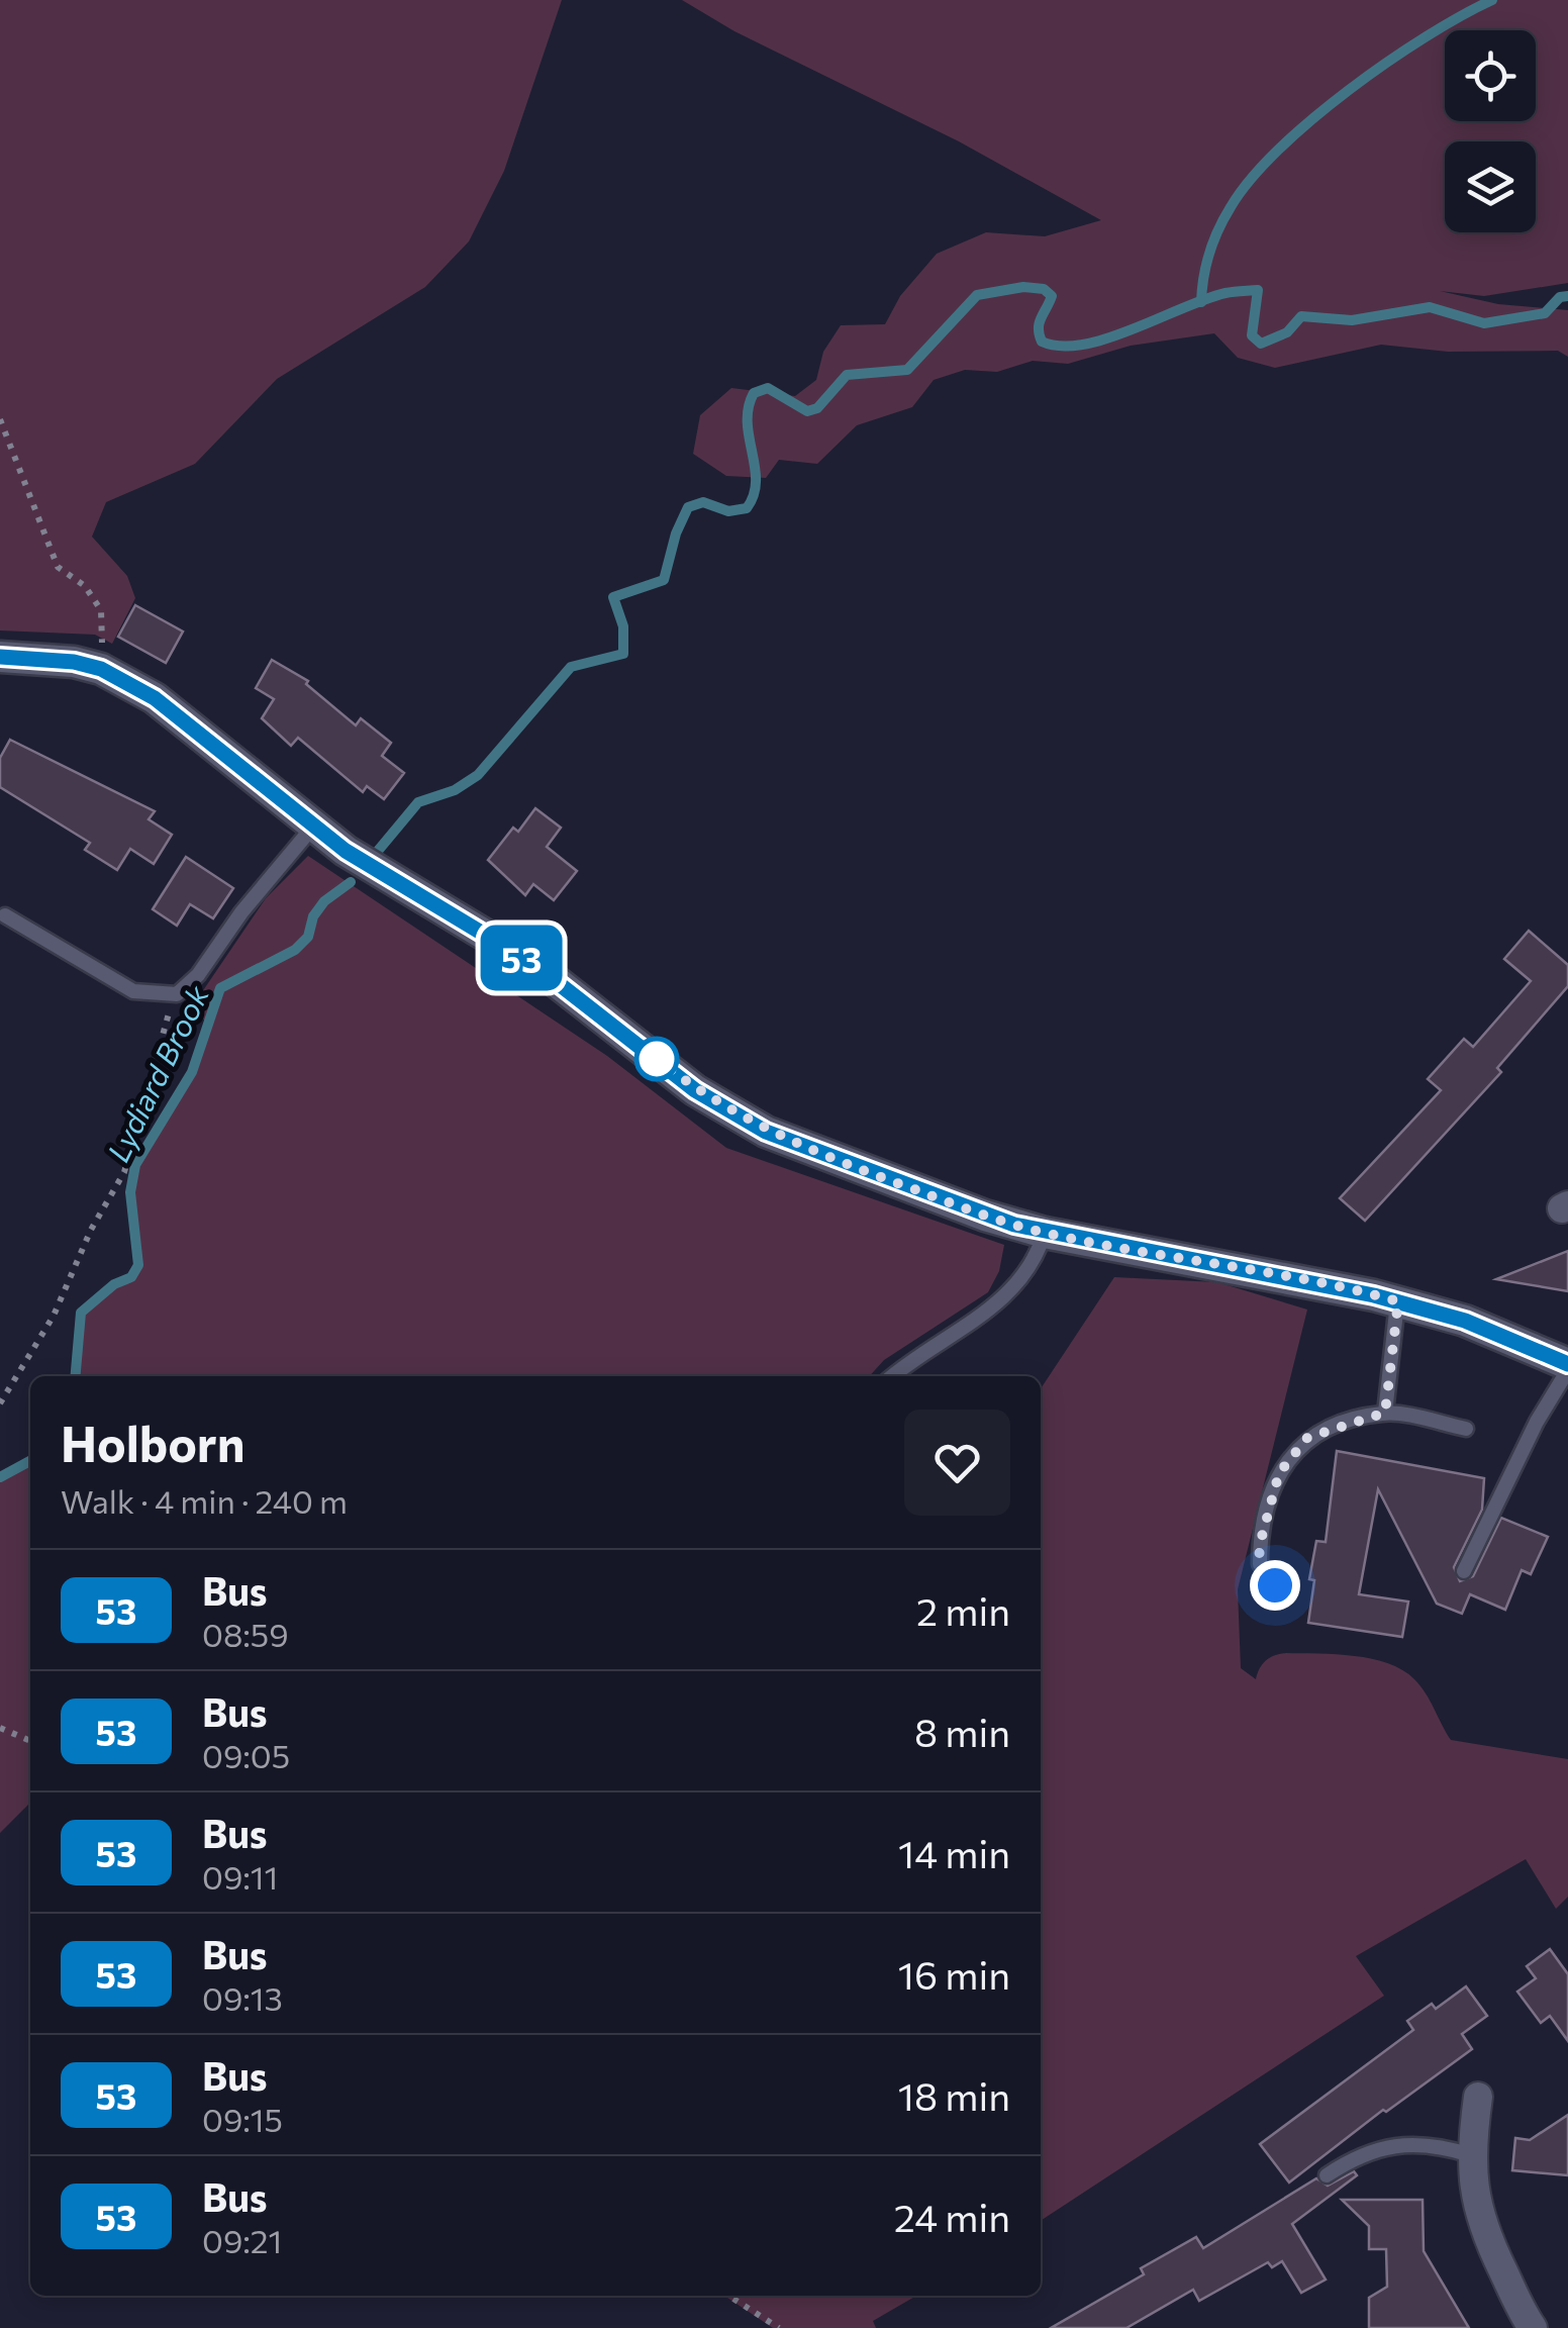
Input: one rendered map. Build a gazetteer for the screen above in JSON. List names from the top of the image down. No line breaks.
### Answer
{"water":["Lydiard Brook"],"lines":["bus line 53"],"page":{"on_map":"53","heading":["Holborn","Walk · 4 min · 240 m"],"list":[{"mark":"53","name":"Bus","note":"08:59","value":"2 min"},{"mark":"53","name":"Bus","note":"09:05","value":"8 min"},{"mark":"53","name":"Bus","note":"09:11","value":"14 min"},{"mark":"53","name":"Bus","note":"09:13","value":"16 min"},{"mark":"53","name":"Bus","note":"09:15","value":"18 min"},{"mark":"53","name":"Bus","note":"09:21","value":"24 min"}]}}
